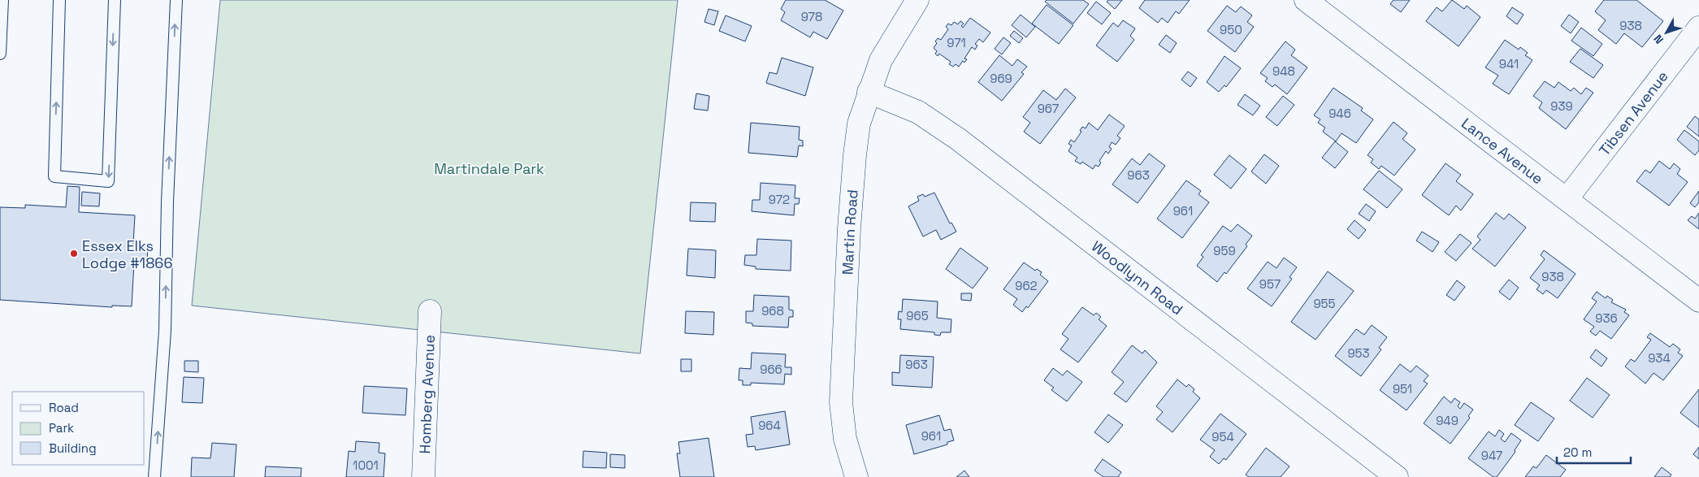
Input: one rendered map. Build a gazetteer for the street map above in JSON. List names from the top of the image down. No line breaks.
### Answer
{"streets":{"street":["Tibsen Avenue","Lance Avenue","Martin Road","Woodlynn Road","Homberg Avenue"]},"crossings":[["Tibsen Avenue","Lance Avenue"],["Martin Road","Woodlynn Road"]],"parks":["Martindale Park"],"places":["Essex Elks Lodge #1866"],"house_numbers":["978","938","950","971","941","948","969","939","967","946","963","972","961","959","938","957","962","955","968","965","936","953","934","963","966","951","949","964","961","954","947","1001"],"legend":["Road","Park","Building"],"scale_bar":"20 m","north":"bottom left"}
